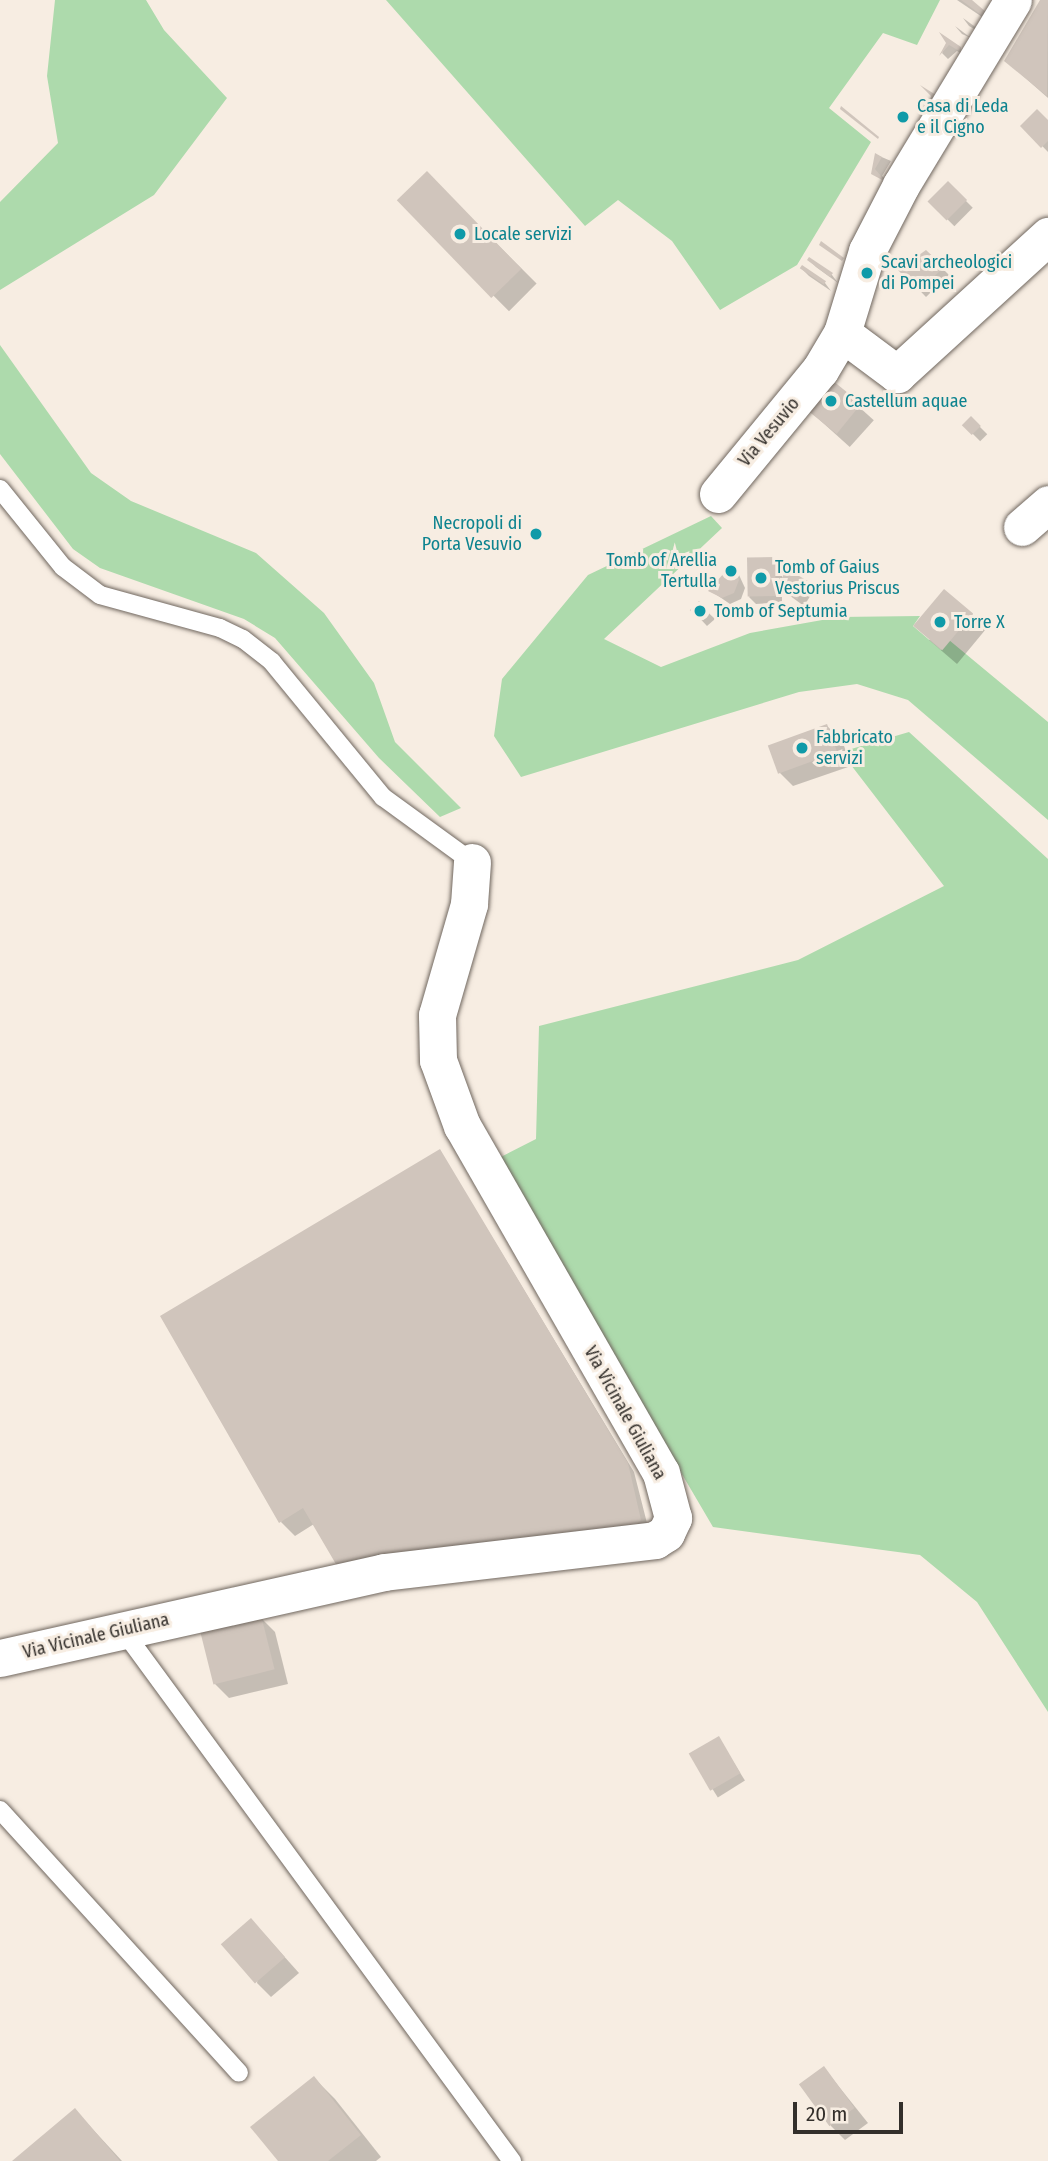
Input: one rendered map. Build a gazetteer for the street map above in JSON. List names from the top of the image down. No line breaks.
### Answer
{"streets":{"street":["Via Vesuvio","Via Vicinale Giuliana"]},"places":["Casa di Leda e il Cigno","Locale servizi","Scavi archeologici di Pompei","Castellum aquae","Necropoli di Porta Vesuvio","Tomb of Arellia Tertulla","Tomb of Gaius Vestorius Priscus","Tomb of Septumia","Torre X","Fabbricato servizi"],"scale_bar":"20 m"}
